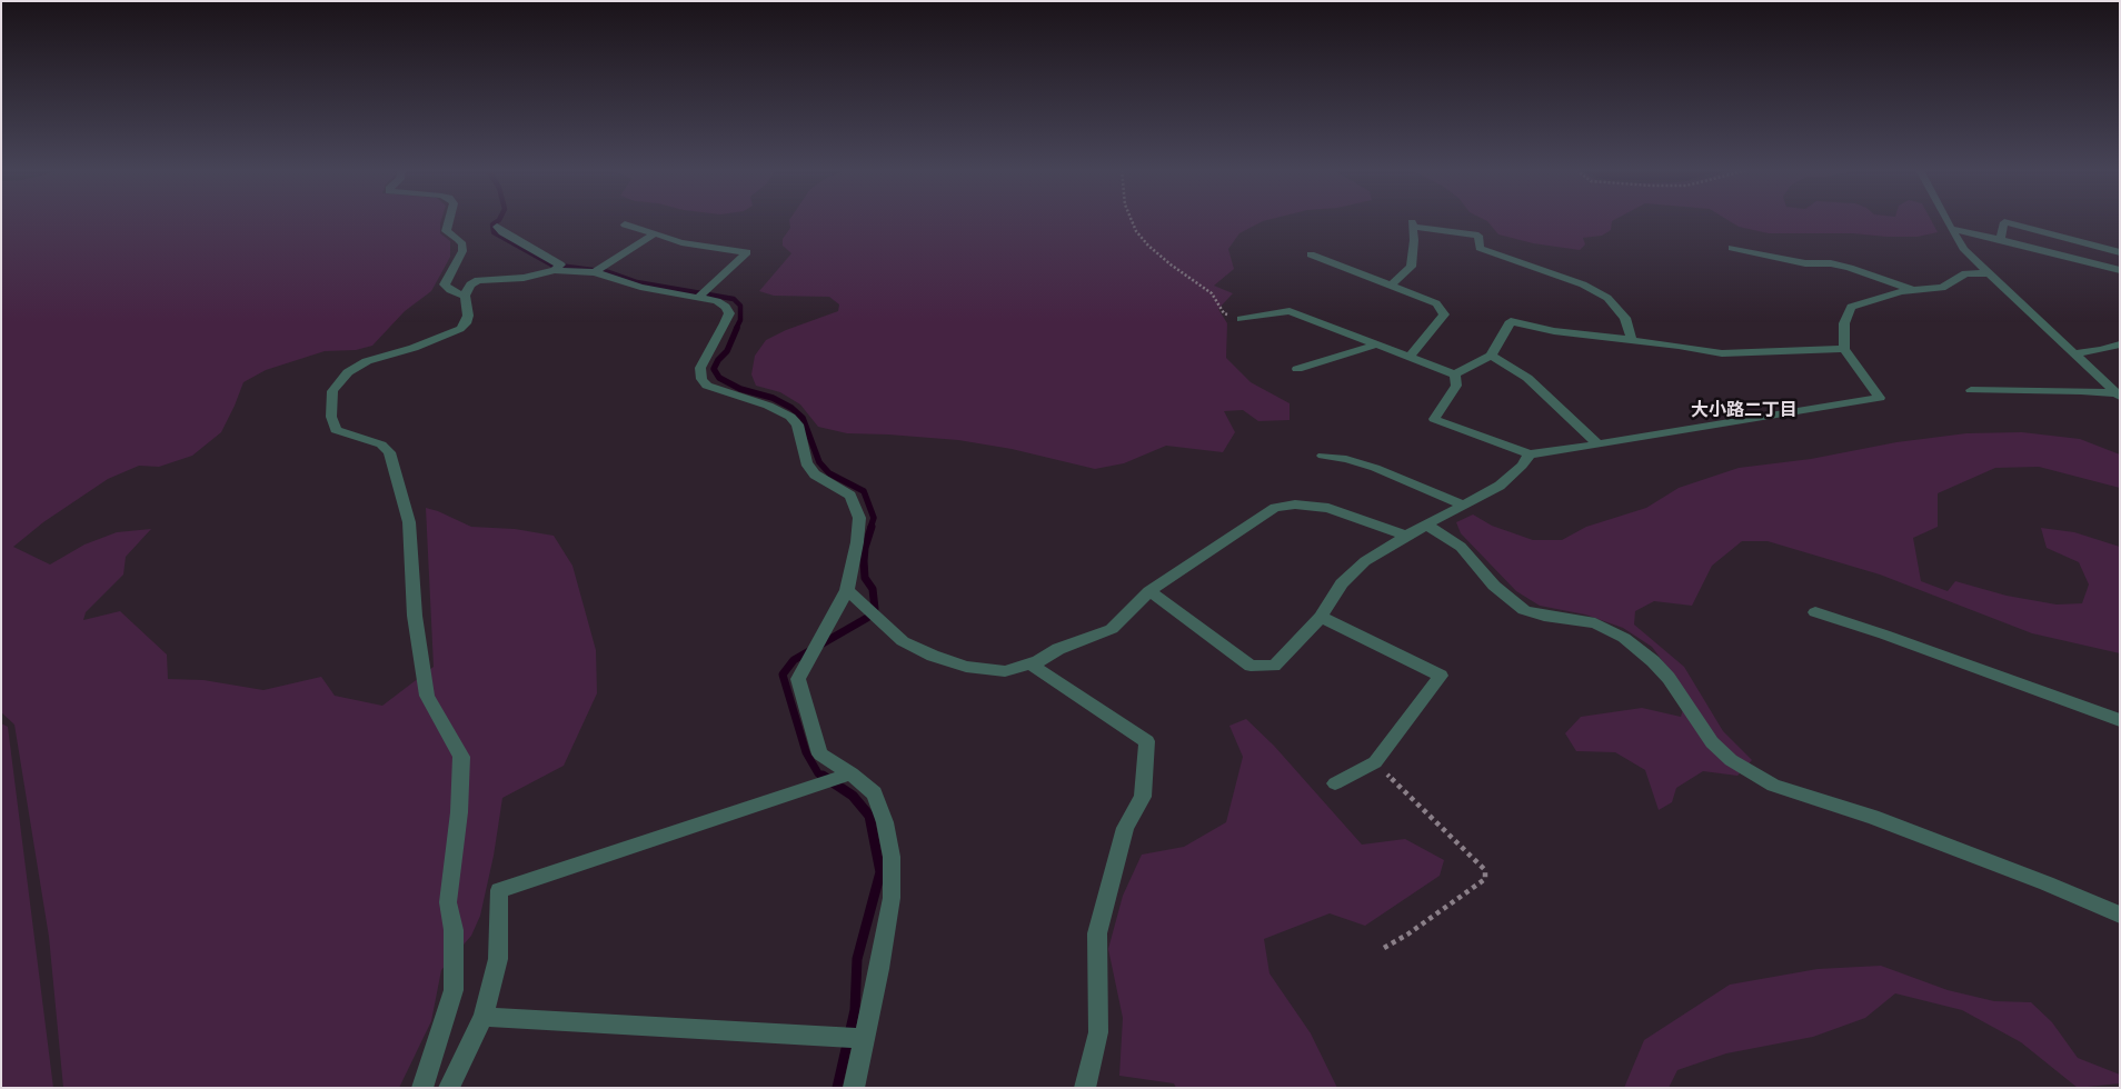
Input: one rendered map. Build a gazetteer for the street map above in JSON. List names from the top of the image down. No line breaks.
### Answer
{"districts":["大小路二丁目"]}
